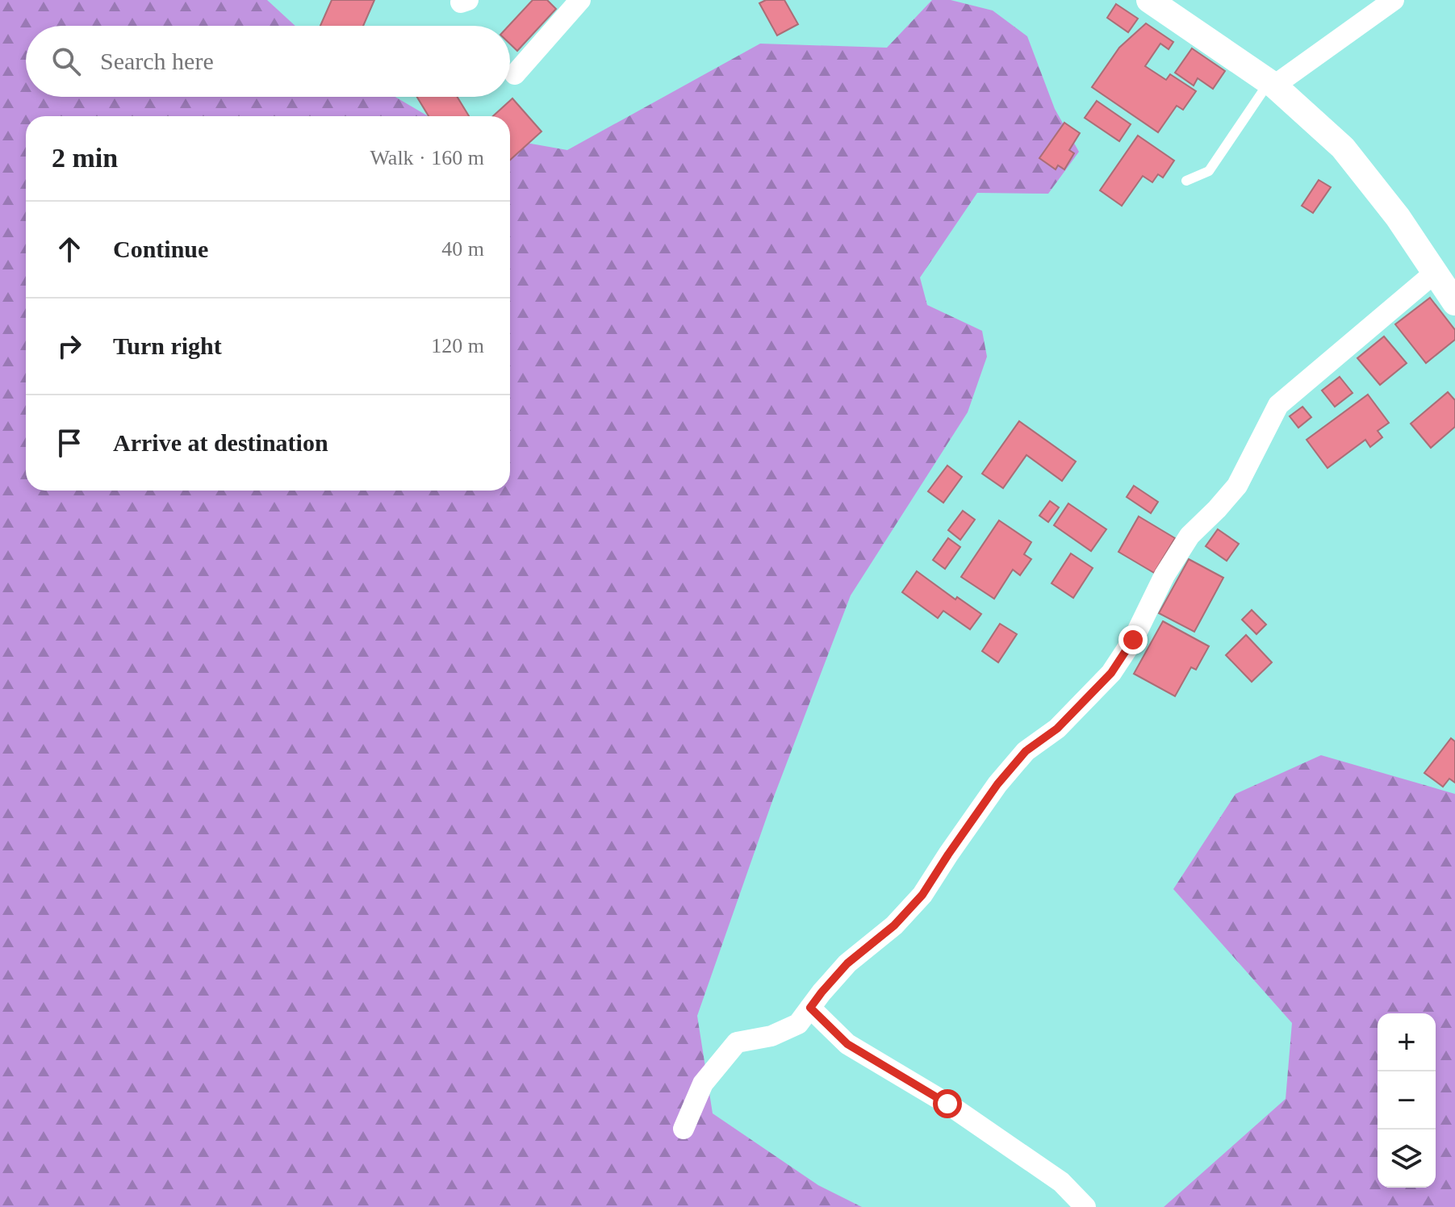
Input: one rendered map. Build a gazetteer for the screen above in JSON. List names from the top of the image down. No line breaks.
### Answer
{"page":{"search":"Search here","heading":["2 min","Walk · 160 m"],"list":[["Continue","40 m"],["Turn right","120 m"],"Arrive at destination"],"map_buttons":["+","−"]}}
